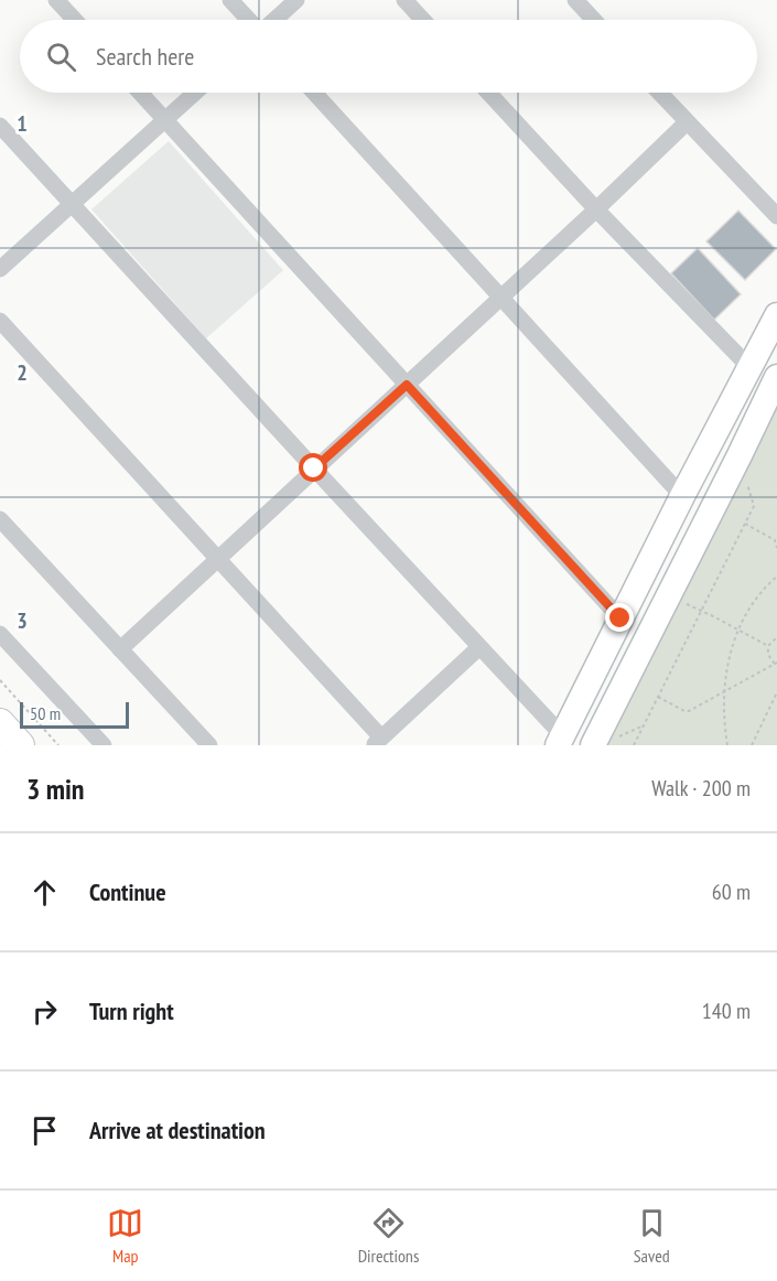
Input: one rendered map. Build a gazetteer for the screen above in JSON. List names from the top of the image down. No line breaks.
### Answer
{"scale_bar":"50 m","page":{"search":"Search here","scale":"50 m","heading":["3 min","Walk · 200 m"],"list":[["Continue","60 m"],["Turn right","140 m"],"Arrive at destination"],"nav":["Map","Directions","Saved"]},"grid":{"rows":["1","2","3"]}}
